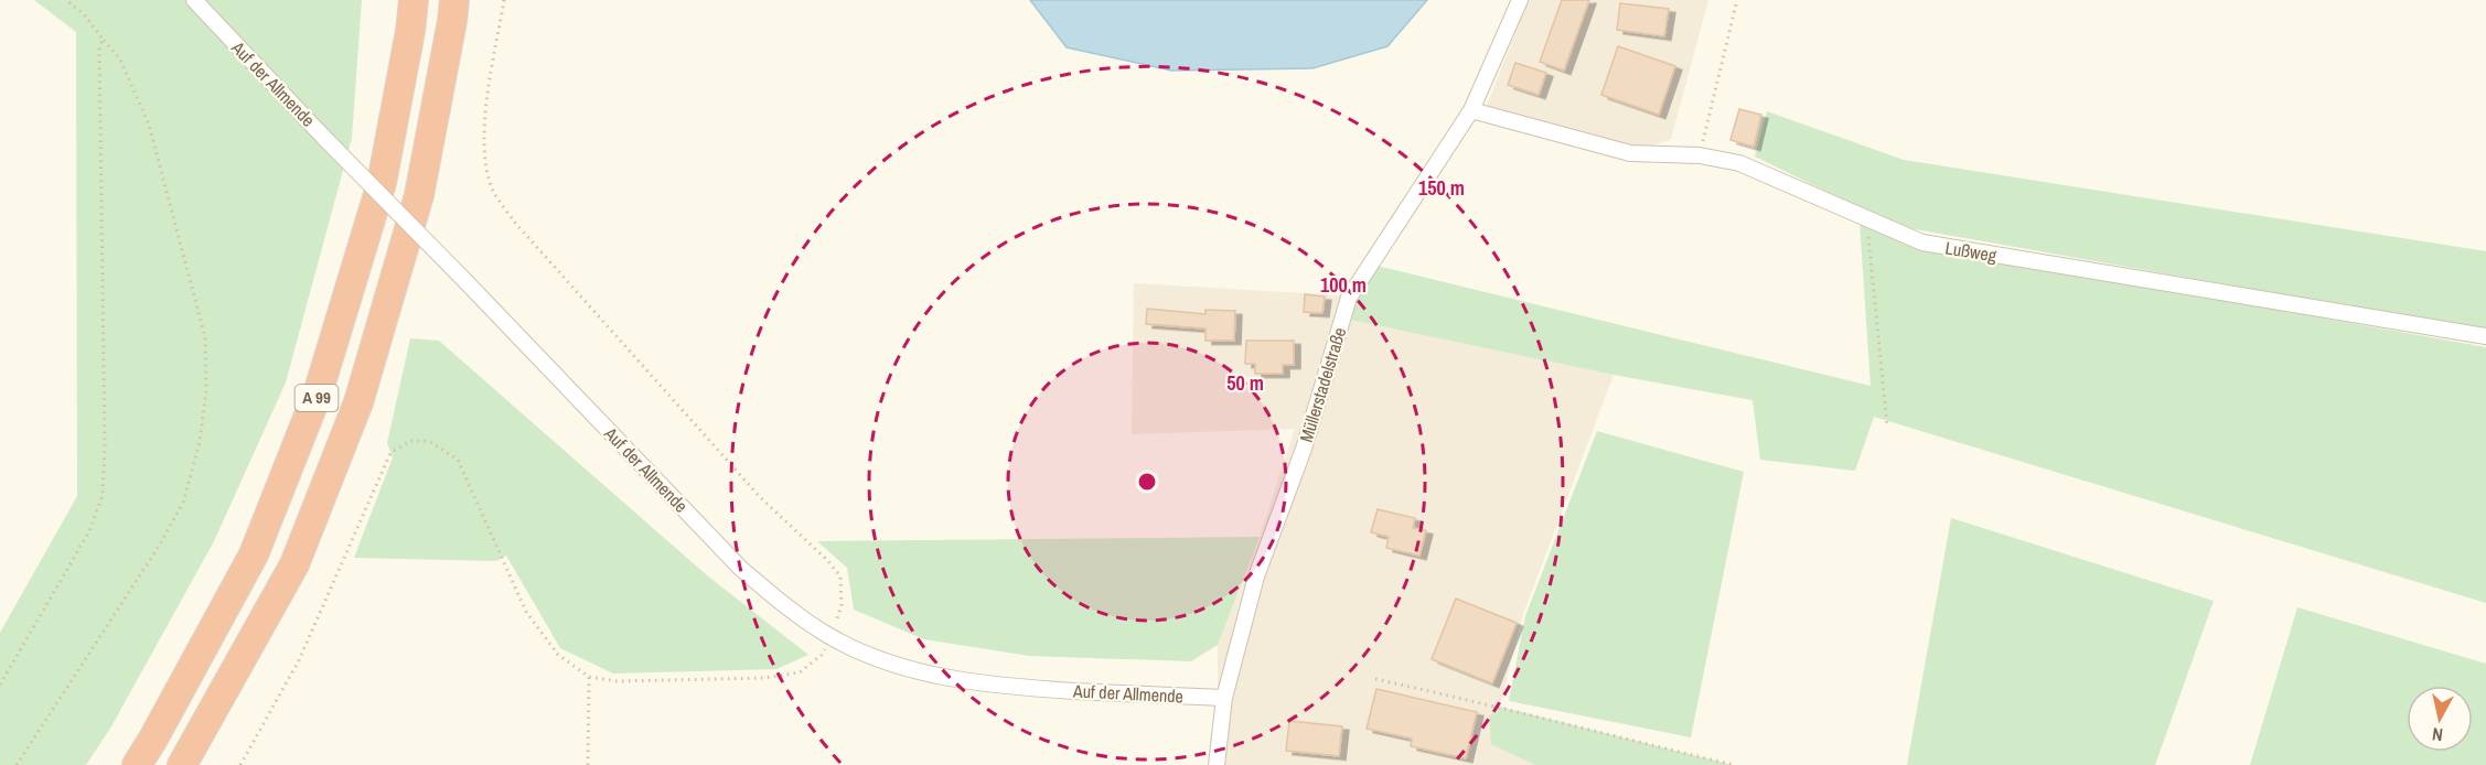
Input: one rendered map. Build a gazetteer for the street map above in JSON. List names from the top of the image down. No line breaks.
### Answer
{"streets":{"highway":["A 99"],"street":["Auf der Allmende","Lußweg","Müllerstadelstraße"]},"crossings":[["Auf der Allmende","Müllerstadelstraße"],["Lußweg","Müllerstadelstraße"]],"north":"bottom","rings":["150 m","100 m","50 m"]}
